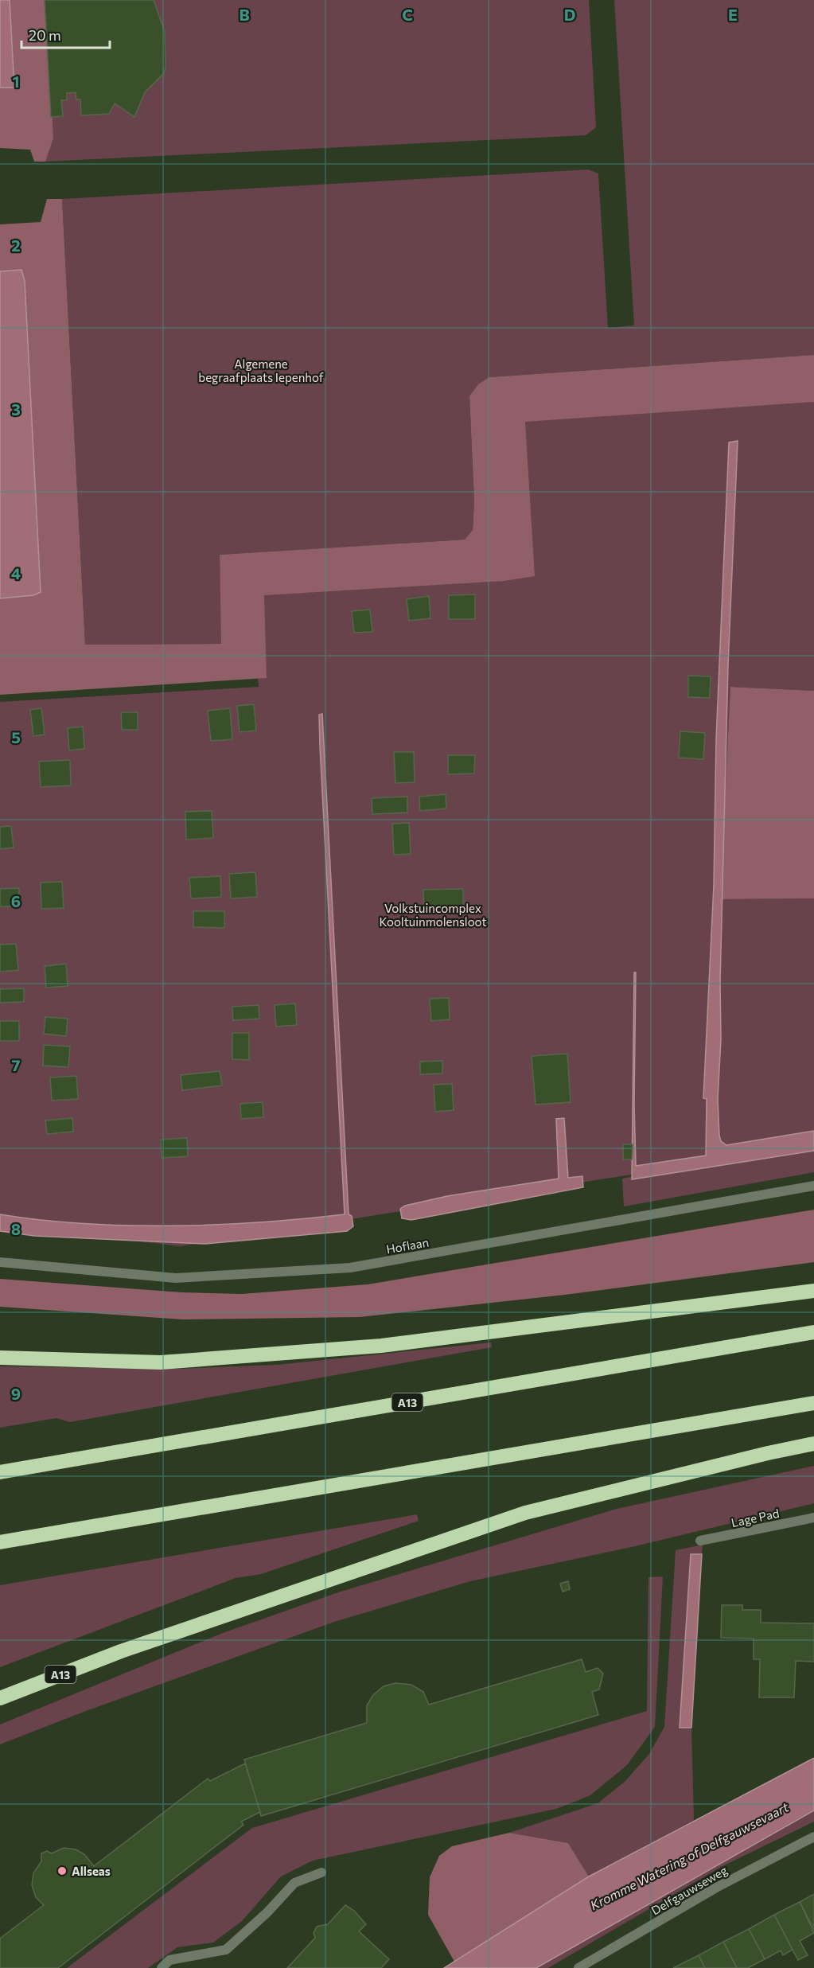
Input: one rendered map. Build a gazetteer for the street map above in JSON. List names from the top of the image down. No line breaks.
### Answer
{"streets":{"highway":["A13"],"street":["Hoflaan","Lage Pad","Delfgauwseweg"]},"water":["Kromme Watering of Delfgauwsevaart"],"parks":["Algemene begraafplaats Iepenhof","Volkstuincomplex Kooltuinmolensloot"],"places":["Allseas"],"scale_bar":"20 m","grid":{"columns":["B","C","D","E"],"rows":["1","2","3","4","5","6","7","8","9"]}}
